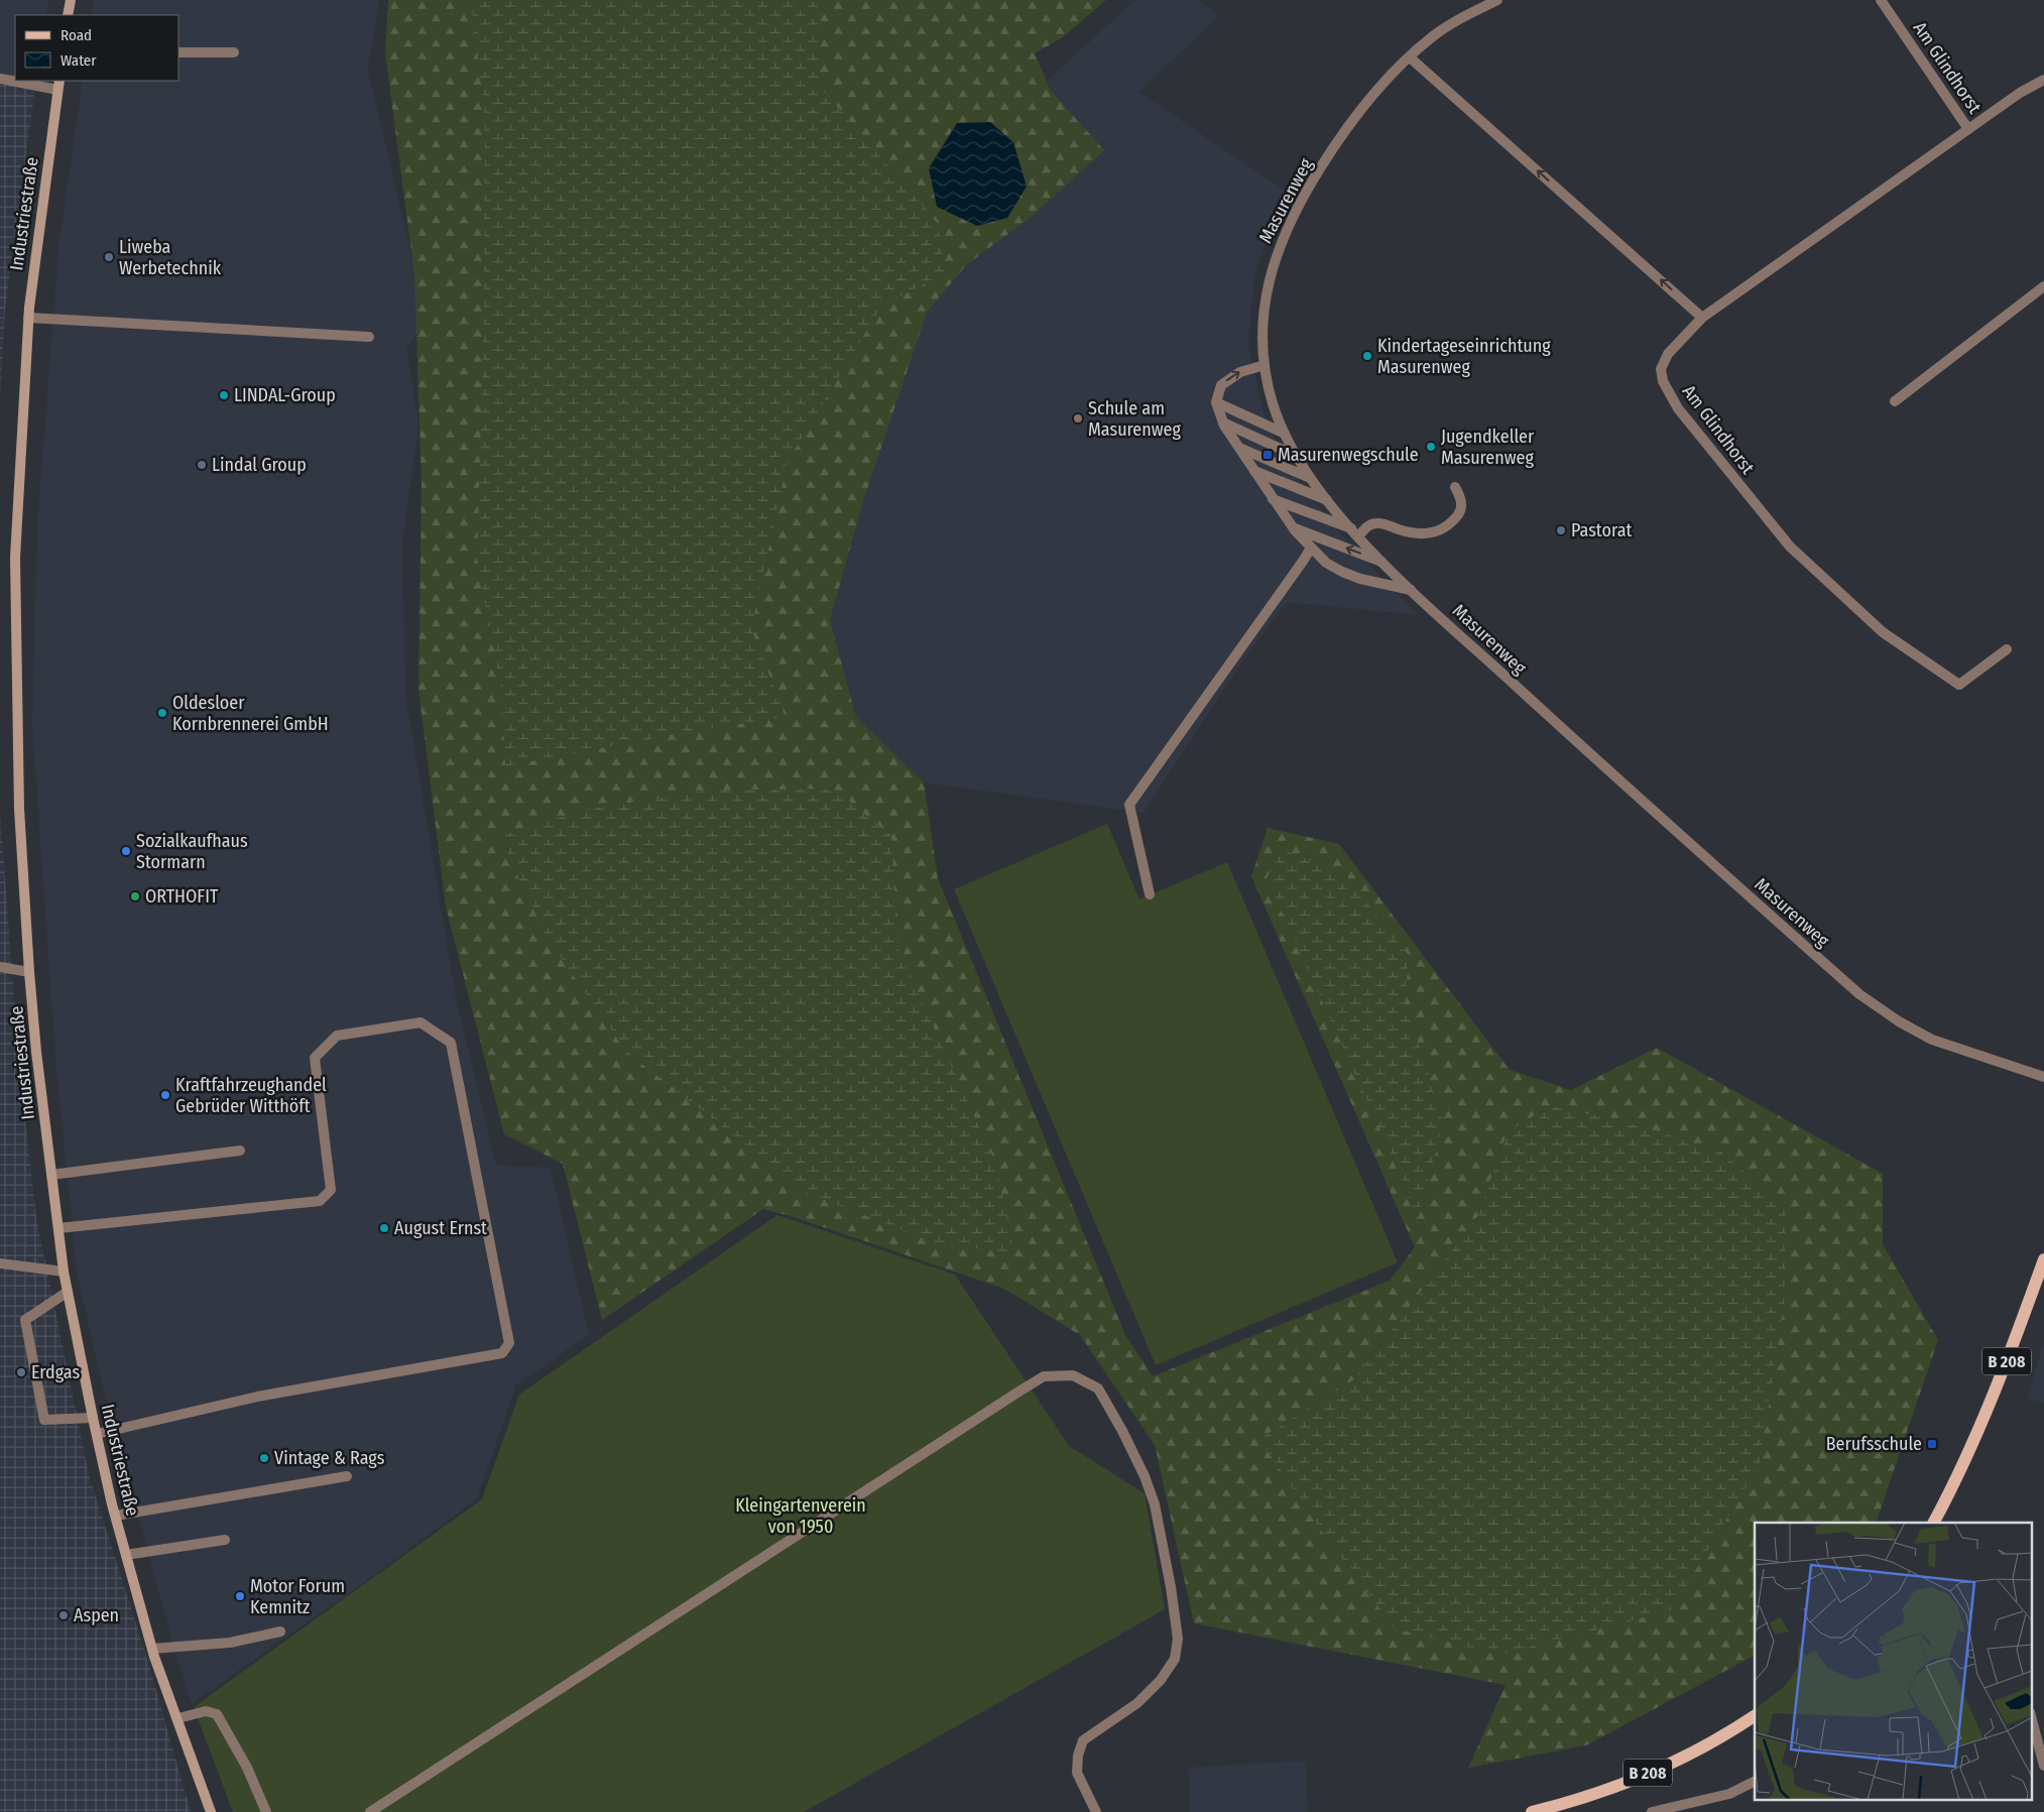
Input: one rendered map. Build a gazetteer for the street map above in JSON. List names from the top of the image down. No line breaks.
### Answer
{"streets":{"main road":["Industriestraße","B 208"],"street":["Am Glindhorst","Masurenweg"]},"parks":["Kleingartenverein von 1950"],"places":{"other":["Liweba Werbetechnik","Kindertageseinrichtung Masurenweg","LINDAL-Group","Schule am Masurenweg","Jugendkeller Masurenweg","Lindal Group","Pastorat","Oldesloer Kornbrennerei GmbH","Sozialkaufhaus Stormarn","ORTHOFIT","Kraftfahrzeughandel Gebrüder Witthöft","August Ernst","Erdgas","Vintage & Rags","Motor Forum Kemnitz","Aspen"],"transit":["Masurenwegschule","Berufsschule"]},"legend":["Road","Water"]}
